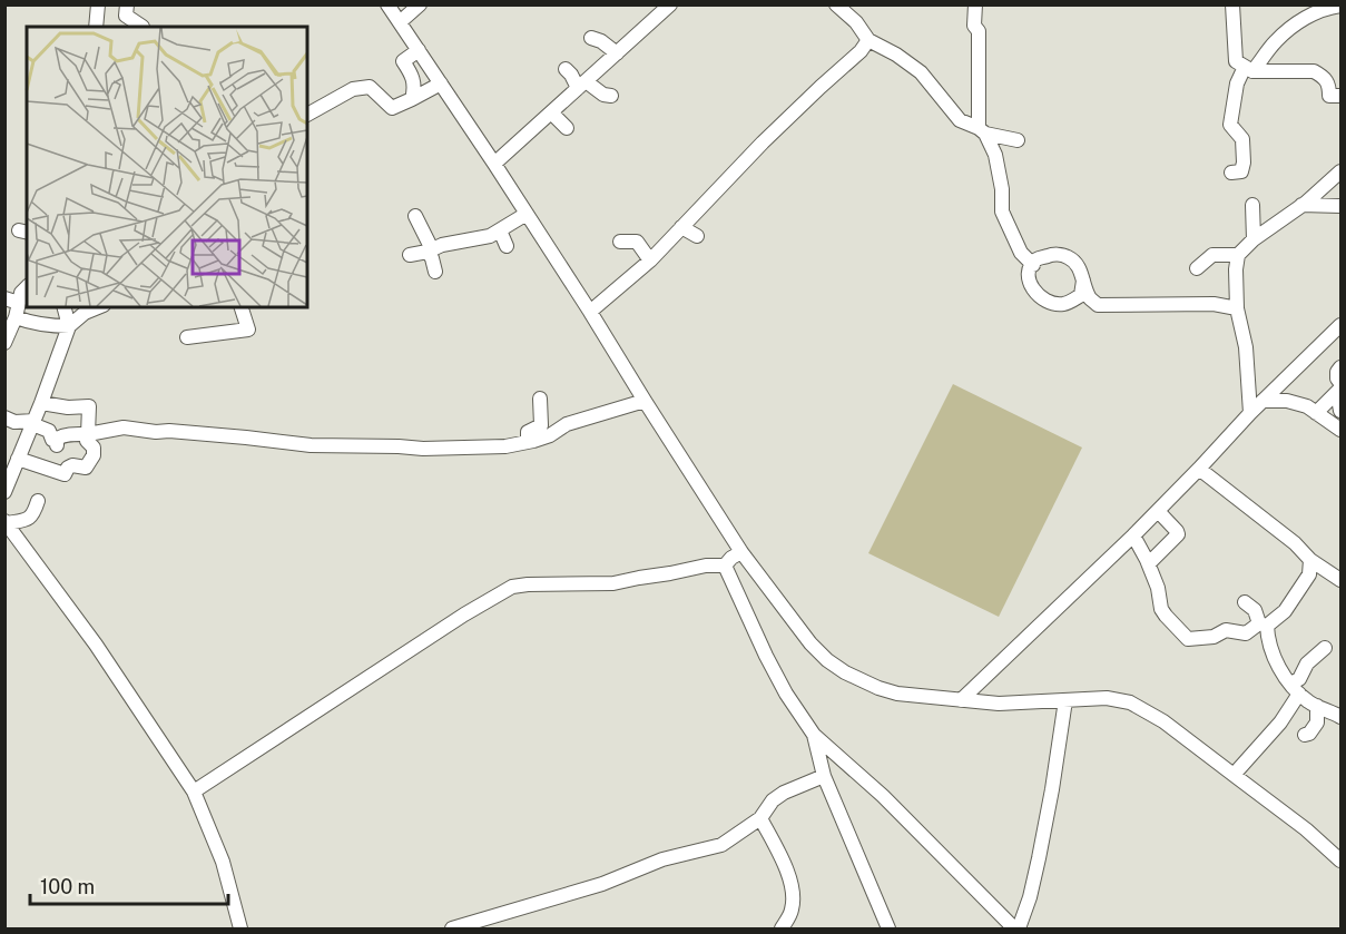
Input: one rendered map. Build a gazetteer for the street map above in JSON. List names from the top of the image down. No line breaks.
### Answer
{"scale_bar":"100 m"}
